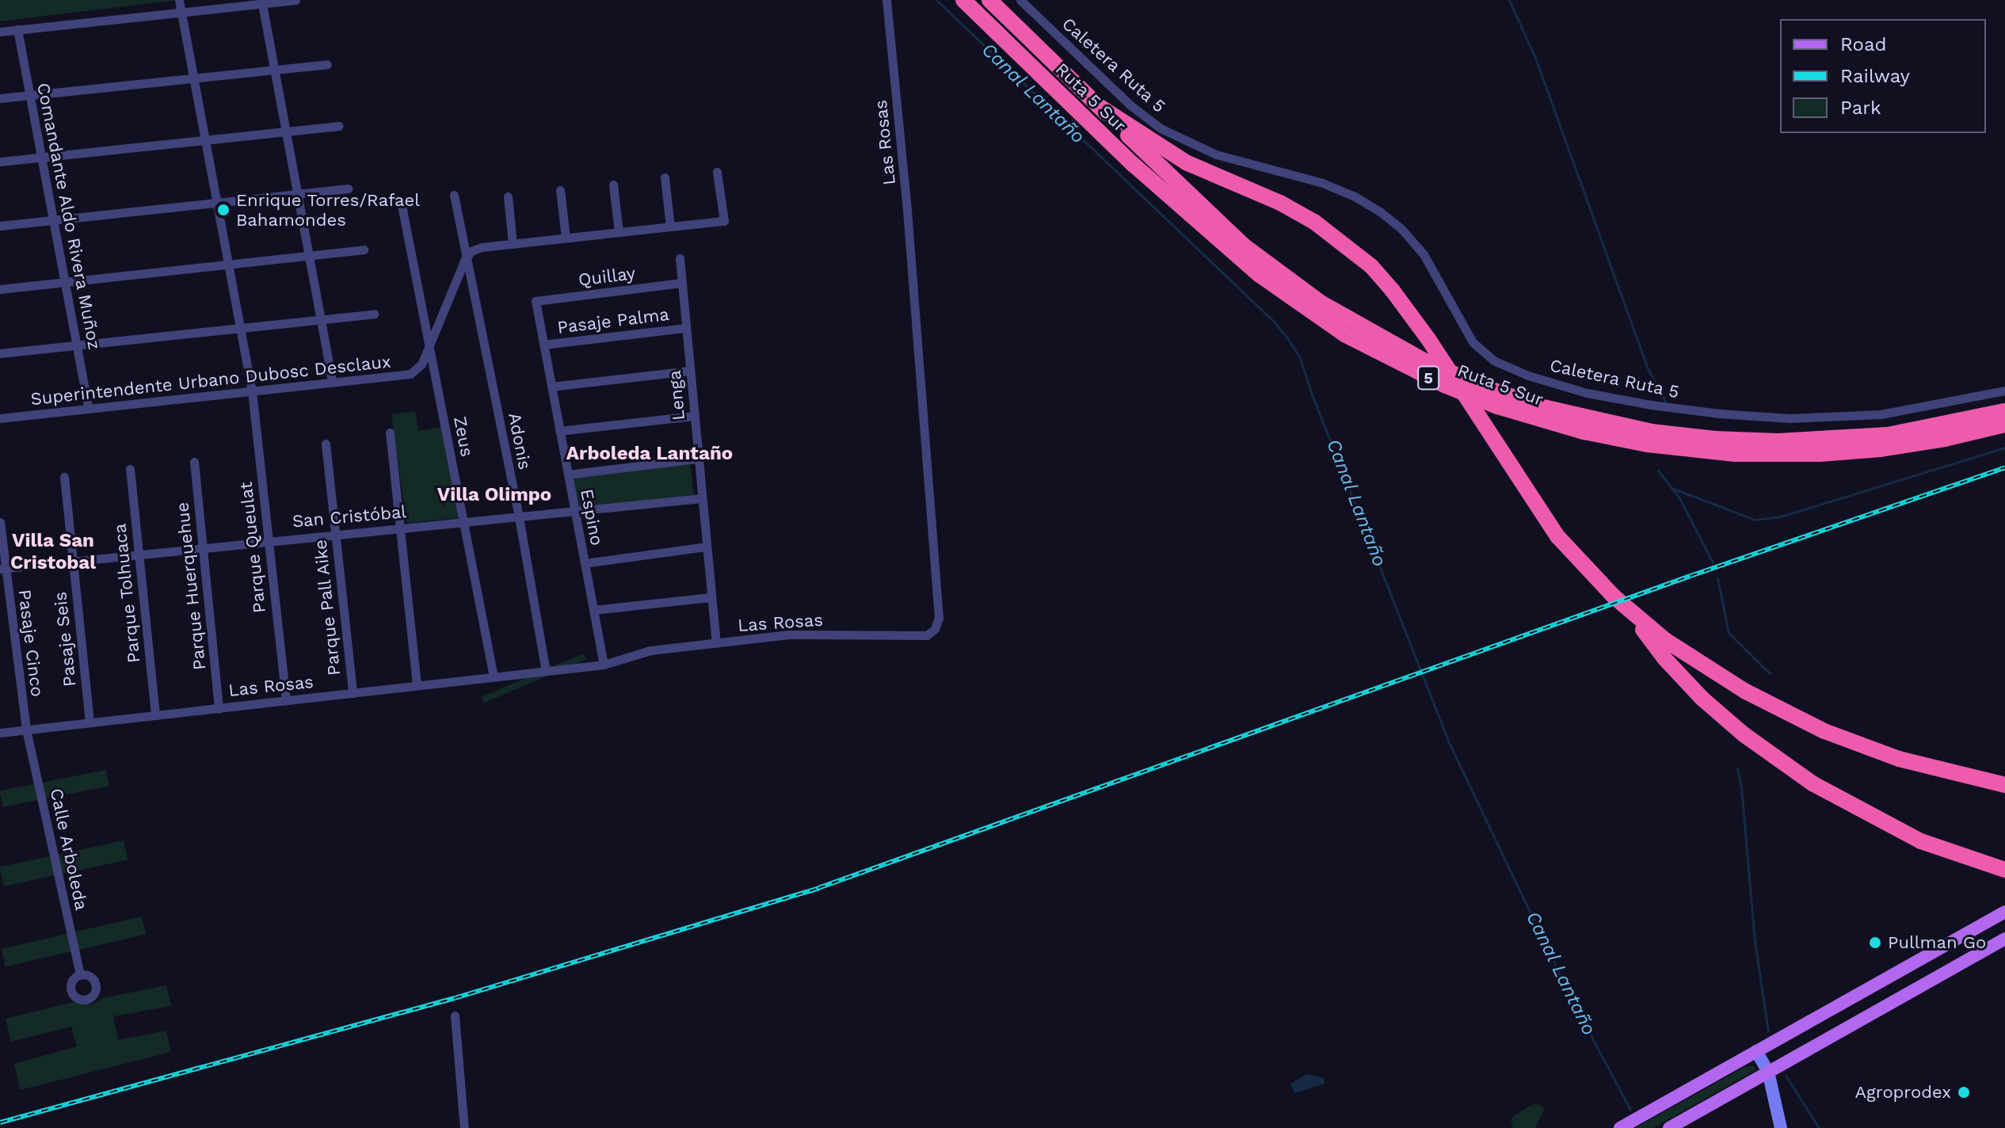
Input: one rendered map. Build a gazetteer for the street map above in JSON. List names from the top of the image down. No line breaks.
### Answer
{"streets":{"highway":["Ruta 5 Sur","5"],"street":["Caletera Ruta 5","Las Rosas","Comandante Aldo Rivera Muñoz","Quillay","Pasaje Palma","Superintendente Urbano Dubosc Desclaux","Lenga","Zeus","Adonis","San Cristóbal","Espino","Parque Queulat","Parque Huerquehue","Parque Tolhuaca","Parque Pall Aike","Pasaje Seis","Pasaje Cinco","Calle Arboleda"]},"crossings":[["Las Rosas","Lenga"],["Las Rosas","Zeus"],["Las Rosas","Adonis"],["Las Rosas","Espino"],["Las Rosas","Parque Queulat"],["Las Rosas","Parque Huerquehue"],["Las Rosas","Parque Tolhuaca"],["Las Rosas","Parque Pall Aike"],["Las Rosas","Pasaje Seis"],["Las Rosas","Pasaje Cinco"],["Las Rosas","Calle Arboleda"],["Comandante Aldo Rivera Muñoz","Superintendente Urbano Dubosc Desclaux"],["Quillay","Lenga"],["Quillay","Espino"],["Pasaje Palma","Lenga"],["Pasaje Palma","Espino"],["Superintendente Urbano Dubosc Desclaux","Zeus"],["Superintendente Urbano Dubosc Desclaux","Adonis"],["Superintendente Urbano Dubosc Desclaux","Parque Queulat"],["Lenga","San Cristóbal"],["Zeus","San Cristóbal"],["Adonis","San Cristóbal"],["San Cristóbal","Espino"],["San Cristóbal","Parque Queulat"],["San Cristóbal","Parque Huerquehue"],["San Cristóbal","Parque Tolhuaca"],["San Cristóbal","Parque Pall Aike"],["San Cristóbal","Pasaje Seis"],["San Cristóbal","Pasaje Cinco"],["Pasaje Cinco","Calle Arboleda"]],"districts":["Arboleda Lantaño","Villa Olimpo","Villa San Cristobal"],"water":["Canal Lantaño"],"places":["Enrique Torres/Rafael Bahamondes","Pullman Go","Agroprodex"],"legend":["Road","Railway","Park"]}
